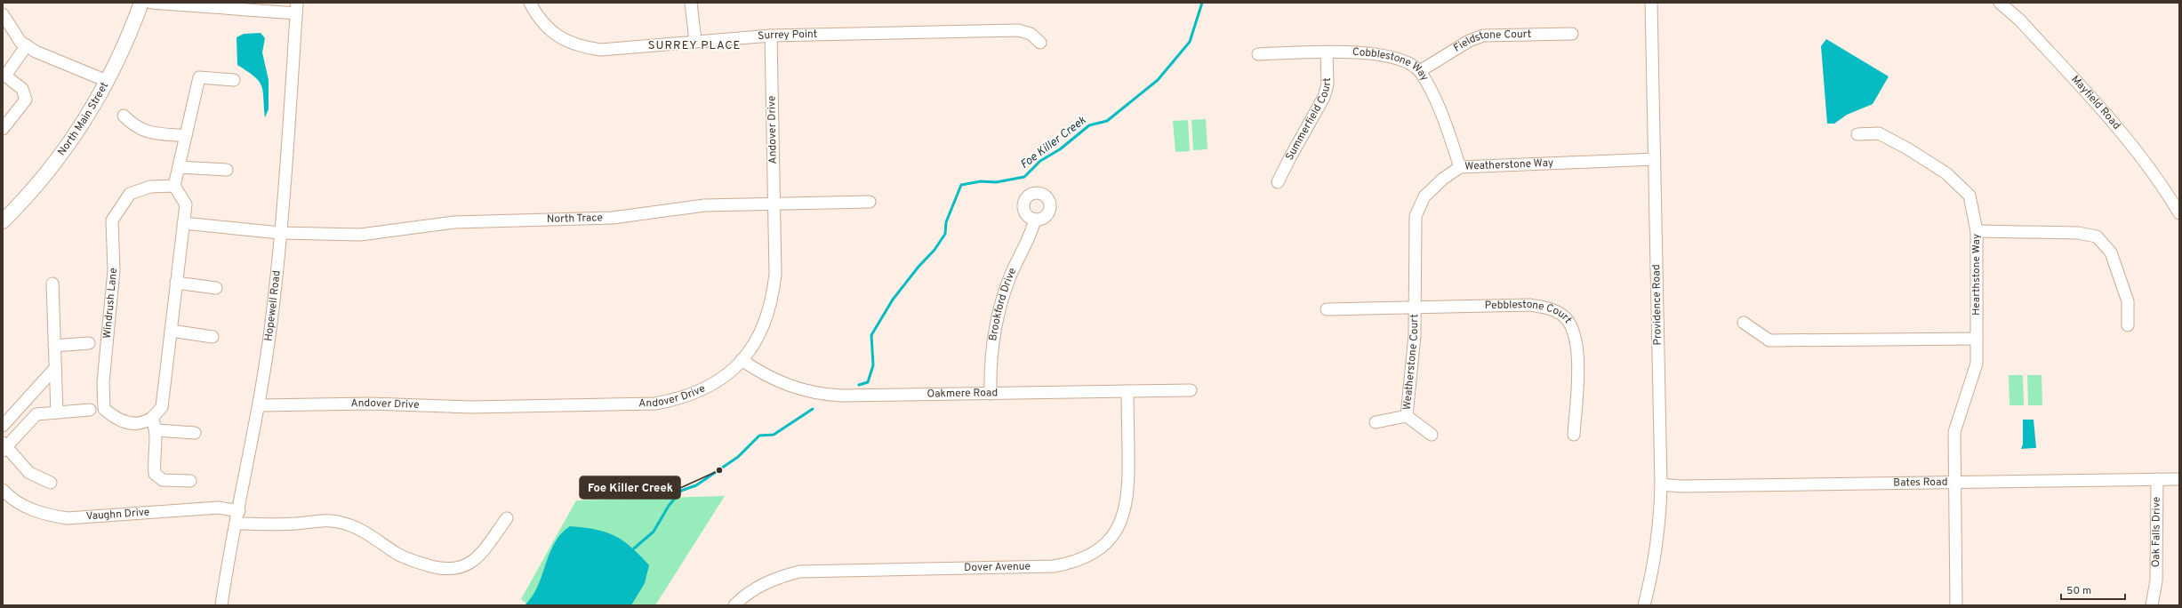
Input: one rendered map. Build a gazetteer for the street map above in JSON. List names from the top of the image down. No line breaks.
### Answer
{"streets":{"main road":["North Main Street"],"street":["Surrey Point","Fieldstone Court","Cobblestone Way","Mayfield Road","Summerfield Court","Andover Drive","Weatherstone Way","North Trace","Hearthstone Way","Windrush Lane","Brookford Drive","Providence Road","Hopewell Road","Pebblestone Court","Weatherstone Court","Oakmere Road","Bates Road","Vaughn Drive","Oak Falls Drive","Dover Avenue"]},"crossings":[["Surrey Point","Andover Drive"],["Fieldstone Court","Cobblestone Way"],["Cobblestone Way","Summerfield Court"],["Cobblestone Way","Weatherstone Way"],["Andover Drive","North Trace"],["Andover Drive","Hopewell Road"],["Andover Drive","Oakmere Road"],["Weatherstone Way","Providence Road"],["Weatherstone Way","Pebblestone Court"],["Weatherstone Way","Weatherstone Court"],["North Trace","Hopewell Road"],["Hearthstone Way","Bates Road"],["Brookford Drive","Oakmere Road"],["Providence Road","Bates Road"],["Hopewell Road","Vaughn Drive"],["Pebblestone Court","Weatherstone Court"],["Oakmere Road","Dover Avenue"],["Bates Road","Oak Falls Drive"]],"districts":["SURREY PLACE"],"water":["Foe Killer Creek"],"places":["Foe Killer Creek"],"scale_bar":"50 m"}
